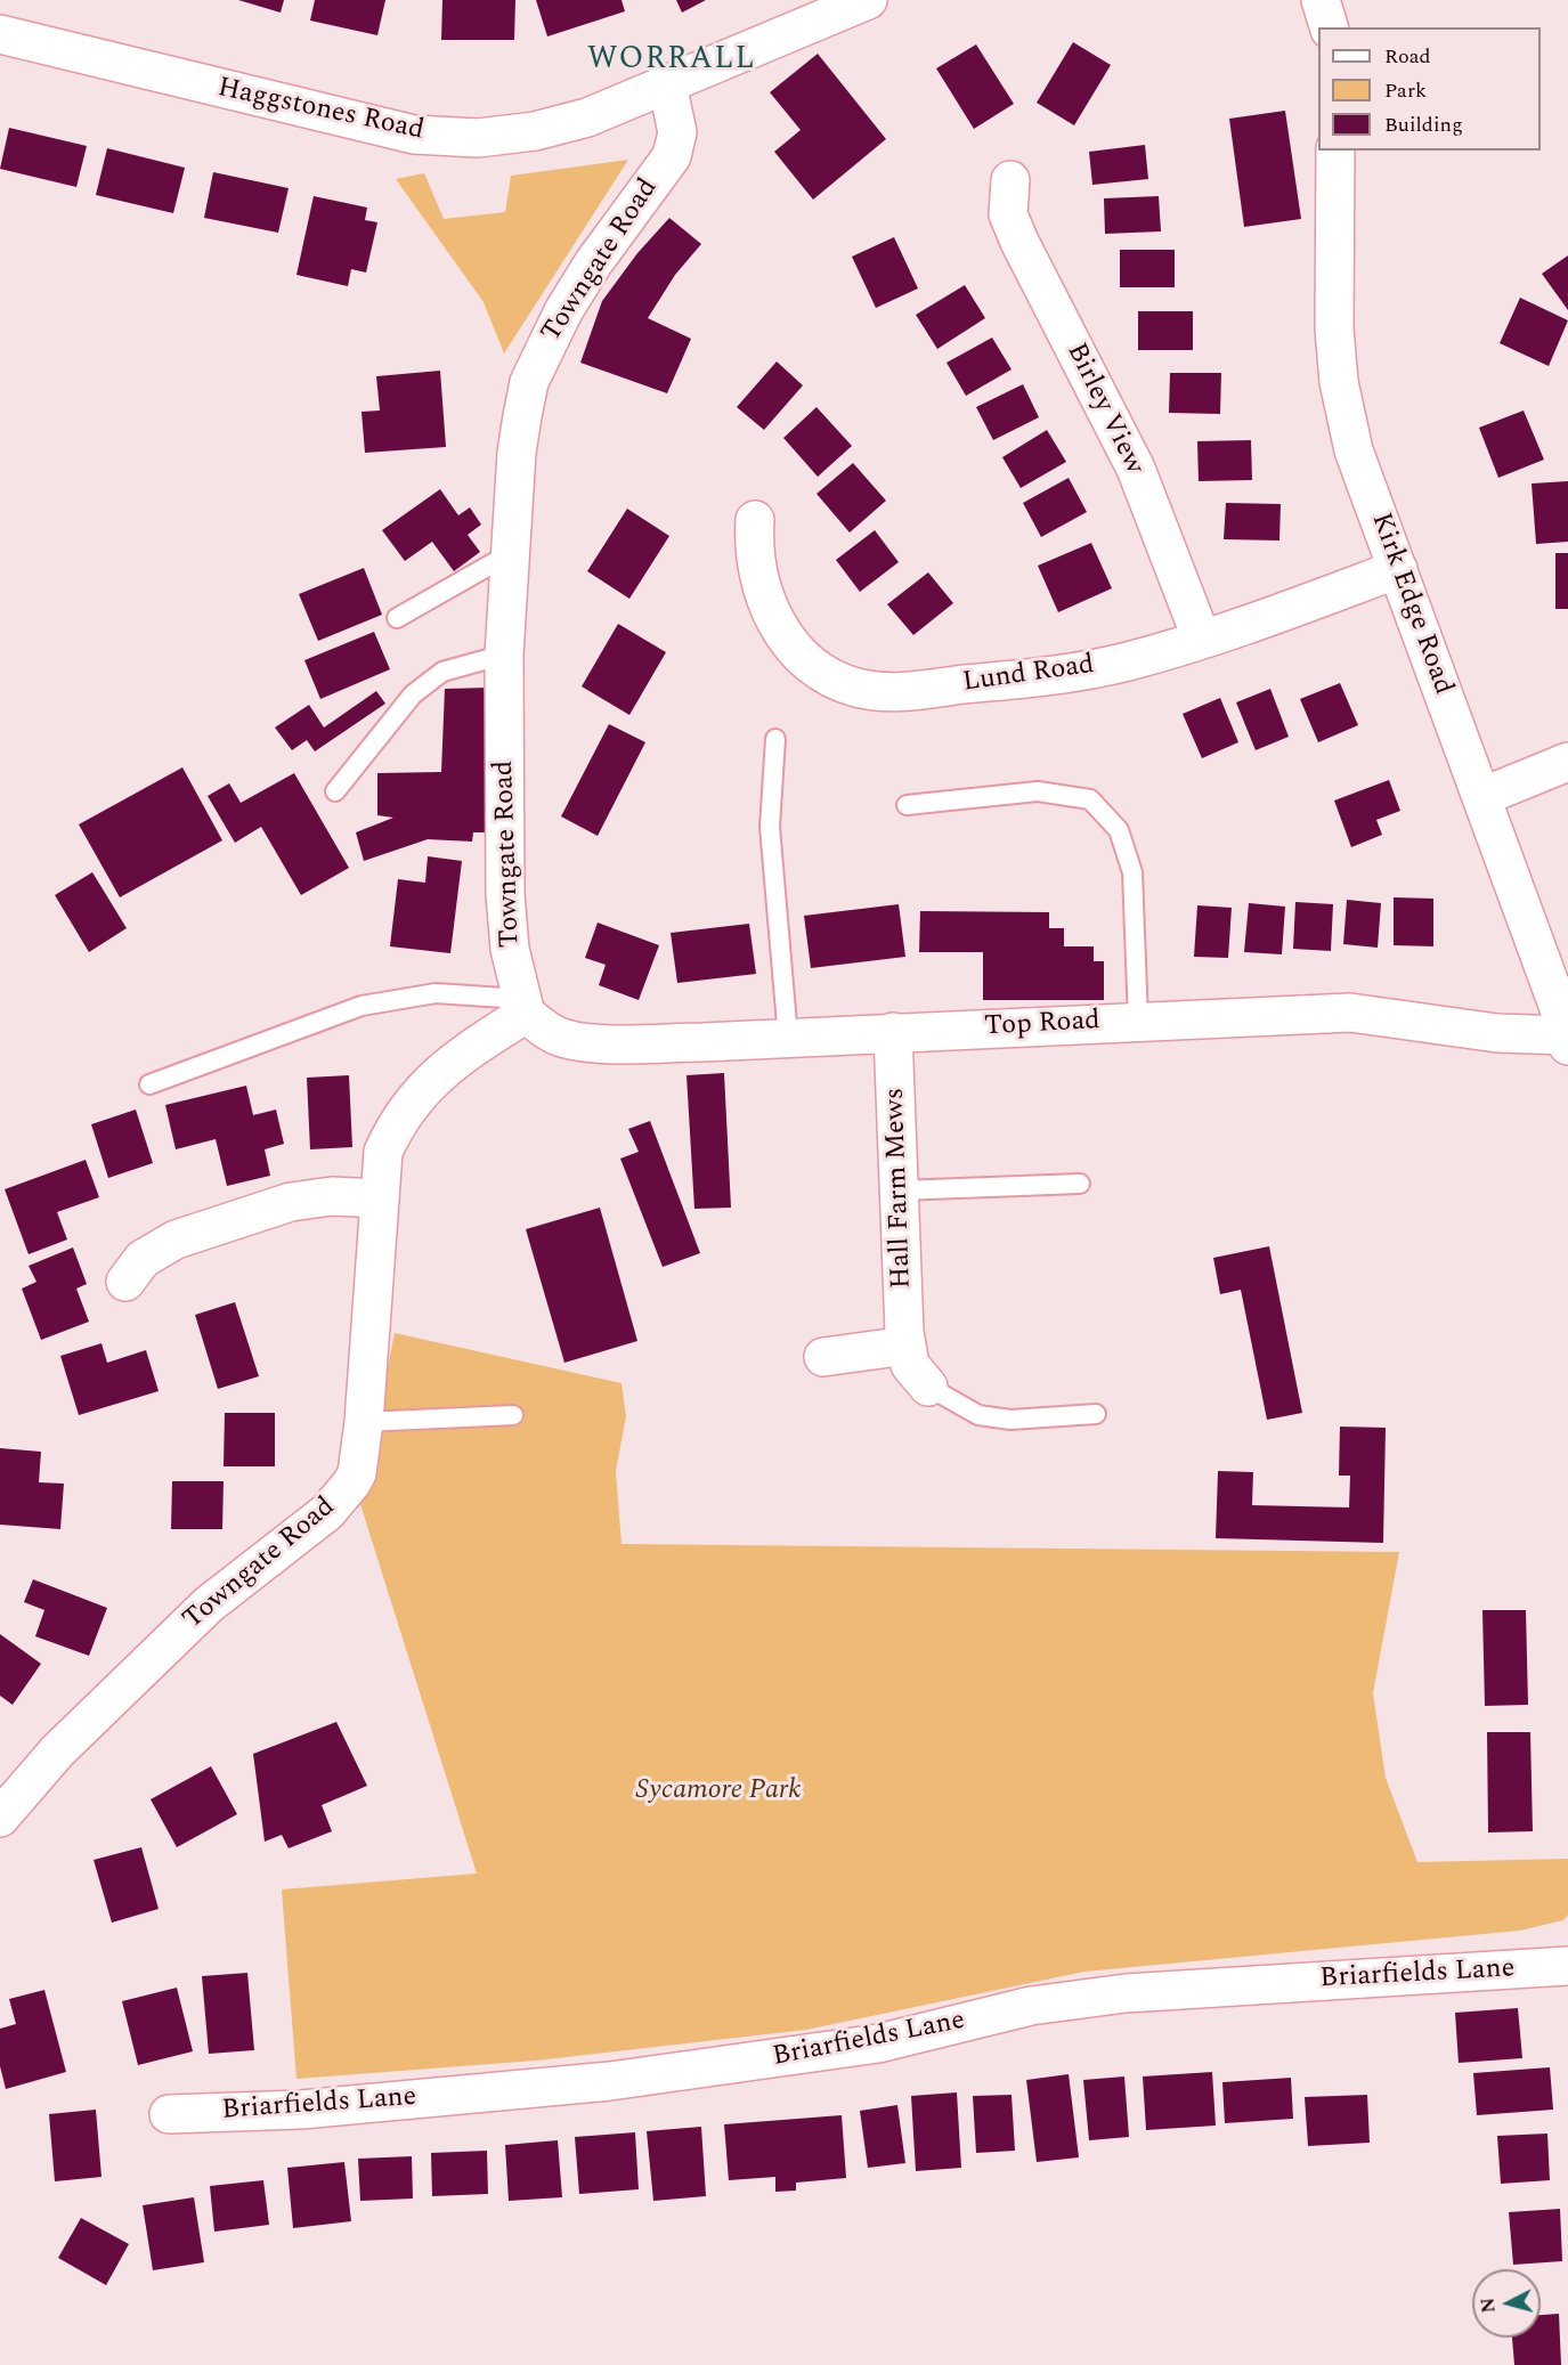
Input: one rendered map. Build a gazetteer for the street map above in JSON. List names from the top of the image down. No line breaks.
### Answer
{"streets":{"street":["Haggstones Road","Towngate Road","Birley View","Kirk Edge Road","Lund Road","Top Road","Hall Farm Mews","Briarfields Lane"]},"crossings":[["Haggstones Road","Towngate Road"],["Towngate Road","Top Road"],["Birley View","Lund Road"],["Kirk Edge Road","Lund Road"],["Kirk Edge Road","Top Road"],["Top Road","Hall Farm Mews"]],"districts":["WORRALL"],"parks":["Sycamore Park"],"legend":["Road","Park","Building"],"north":"left"}
